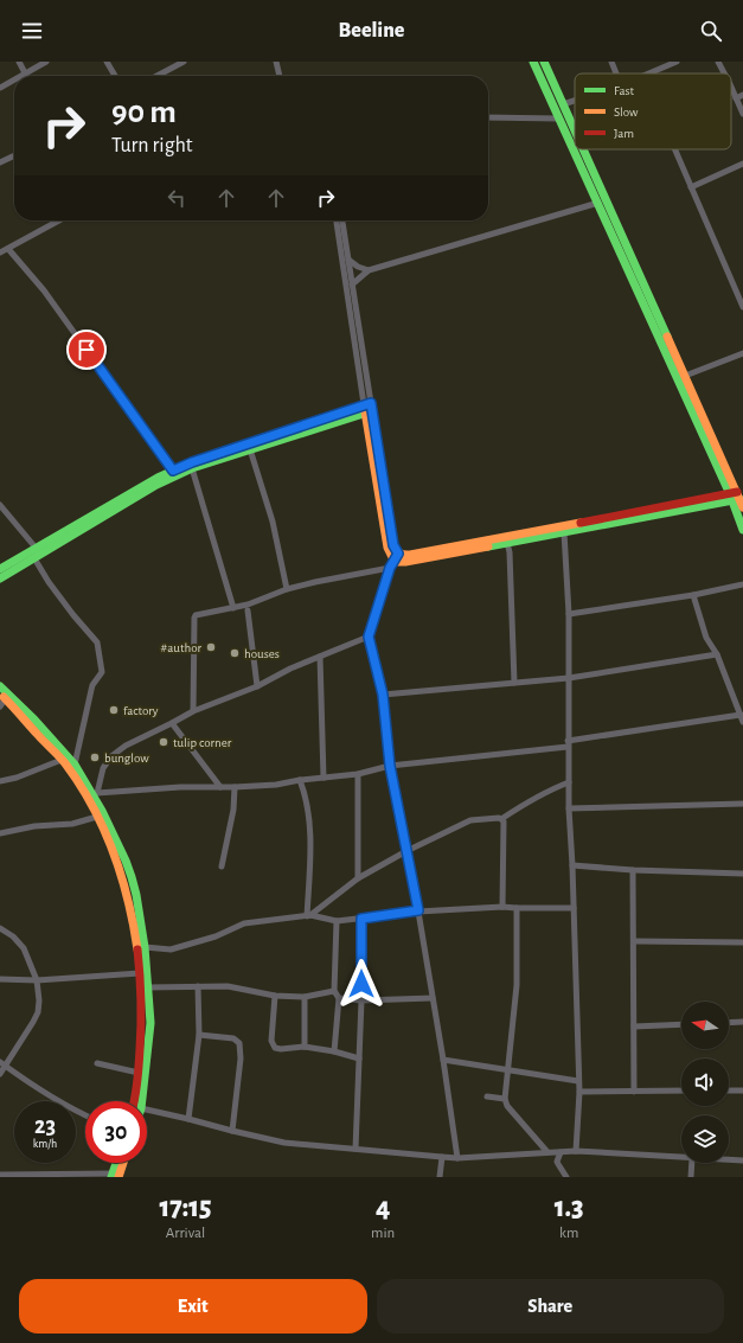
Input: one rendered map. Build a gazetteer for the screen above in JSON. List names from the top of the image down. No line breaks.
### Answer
{"places":["#author","houses","factory","tulip corner","bunglow"],"legend":["Fast","Slow","Jam"],"north":"left","page":{"header":"Beeline","turn":["90 m","Turn right"],"speed":"23 km/h","limit":"30","eta":["17:15","Arrival","4","min","1.3","km"],"buttons":["Exit","Share"]}}
